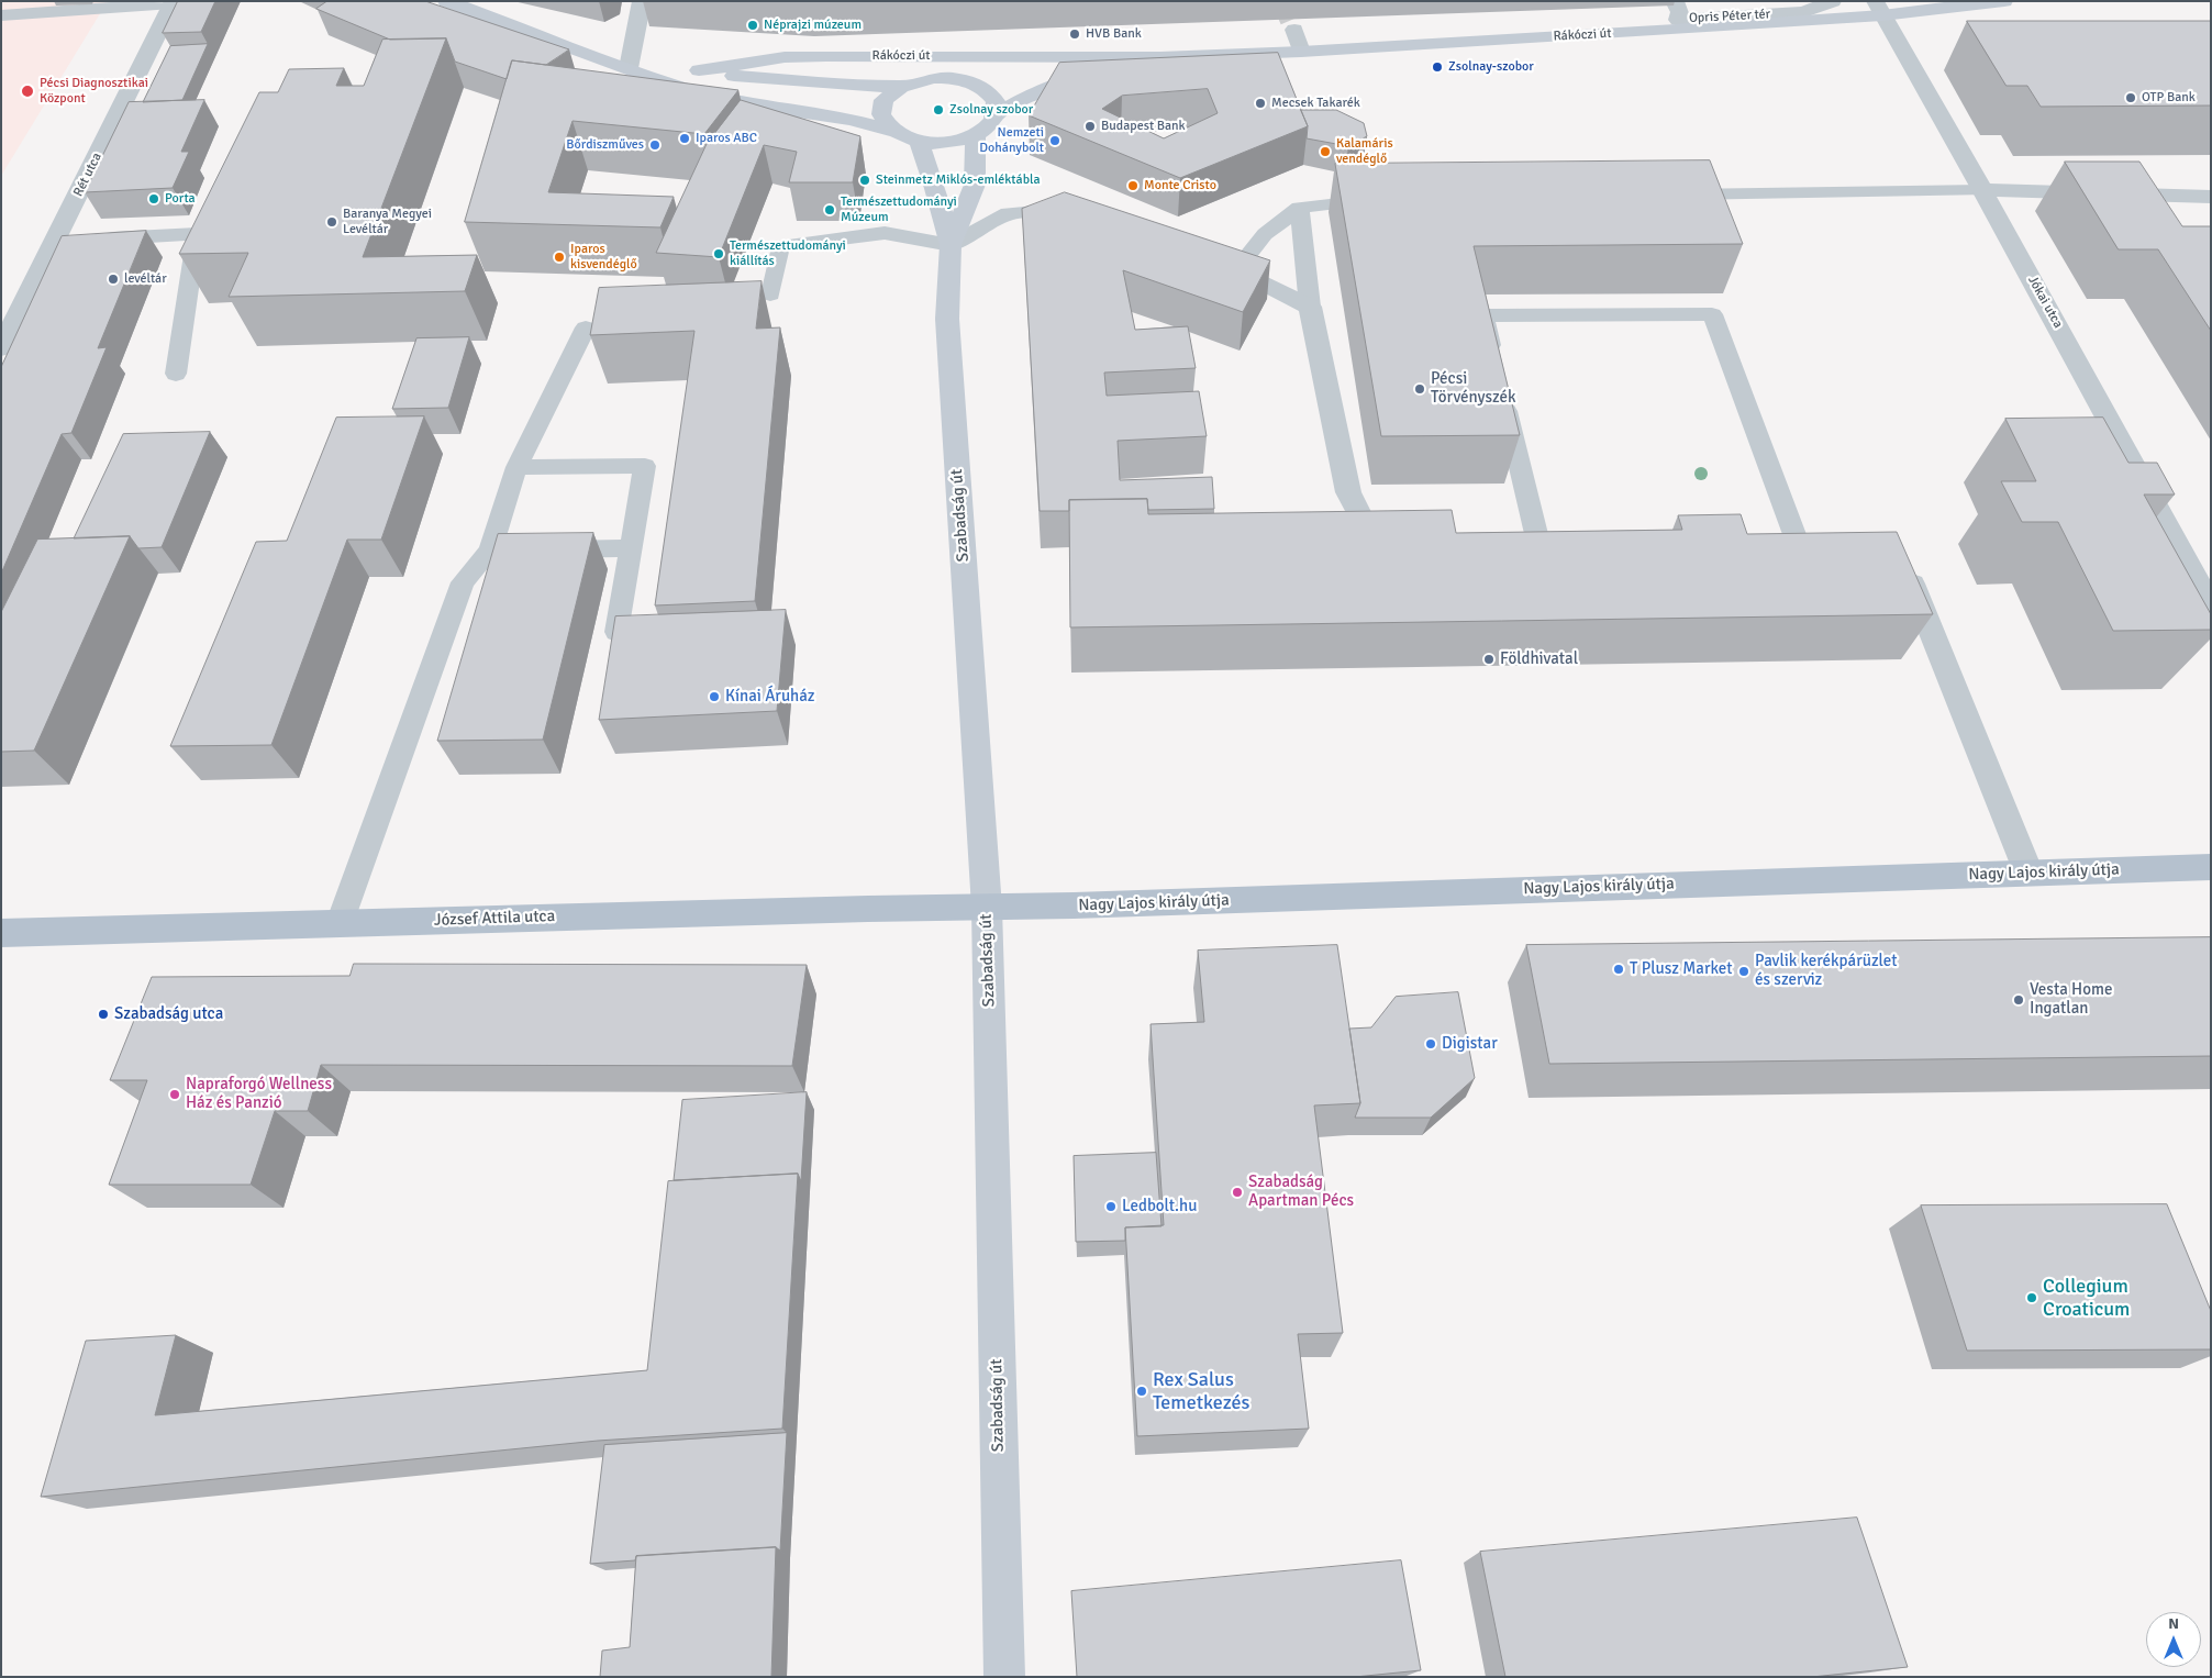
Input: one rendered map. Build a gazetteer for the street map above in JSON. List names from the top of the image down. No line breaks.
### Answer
{"streets":{"main road":["Nagy Lajos király útja","József Attila utca"],"street":["Opris Péter tér","Rákóczi út","Rét utca","Jókai utca","Szabadság út"]},"crossings":[["Rákóczi út","Jókai utca"],["Rákóczi út","Szabadság út"],["Szabadság út","Nagy Lajos király útja"],["Szabadság út","József Attila utca"],["Nagy Lajos király útja","József Attila utca"]],"places":["Néprajzi múzeum","HVB Bank","Zsolnay-szobor","Pécsi Diagnosztikai Központ","OTP Bank","Mecsek Takarék","Zsolnay szobor","Budapest Bank","Iparos ABC","Nemzeti Dohánybolt","Bőrdiszműves","Kalamáris vendéglő","Steinmetz Miklós-emléktábla","Monte Cristo","Porta","Természettudományi Múzeum","Baranya Megyei Levéltár","Természettudományi kiállítás","Iparos kisvendéglő","levéltár","Pécsi Törvényszék","Földhivatal","Kínai Áruház","T Plusz Market","Pavlik kerékpárüzlet és szerviz","Vesta Home Ingatlan","Szabadság utca","Digistar","Napraforgó Wellness Ház és Panzió","Szabadság Apartman Pécs","Ledbolt.hu","Collegium Croaticum","Rex Salus Temetkezés"],"north":"top"}
